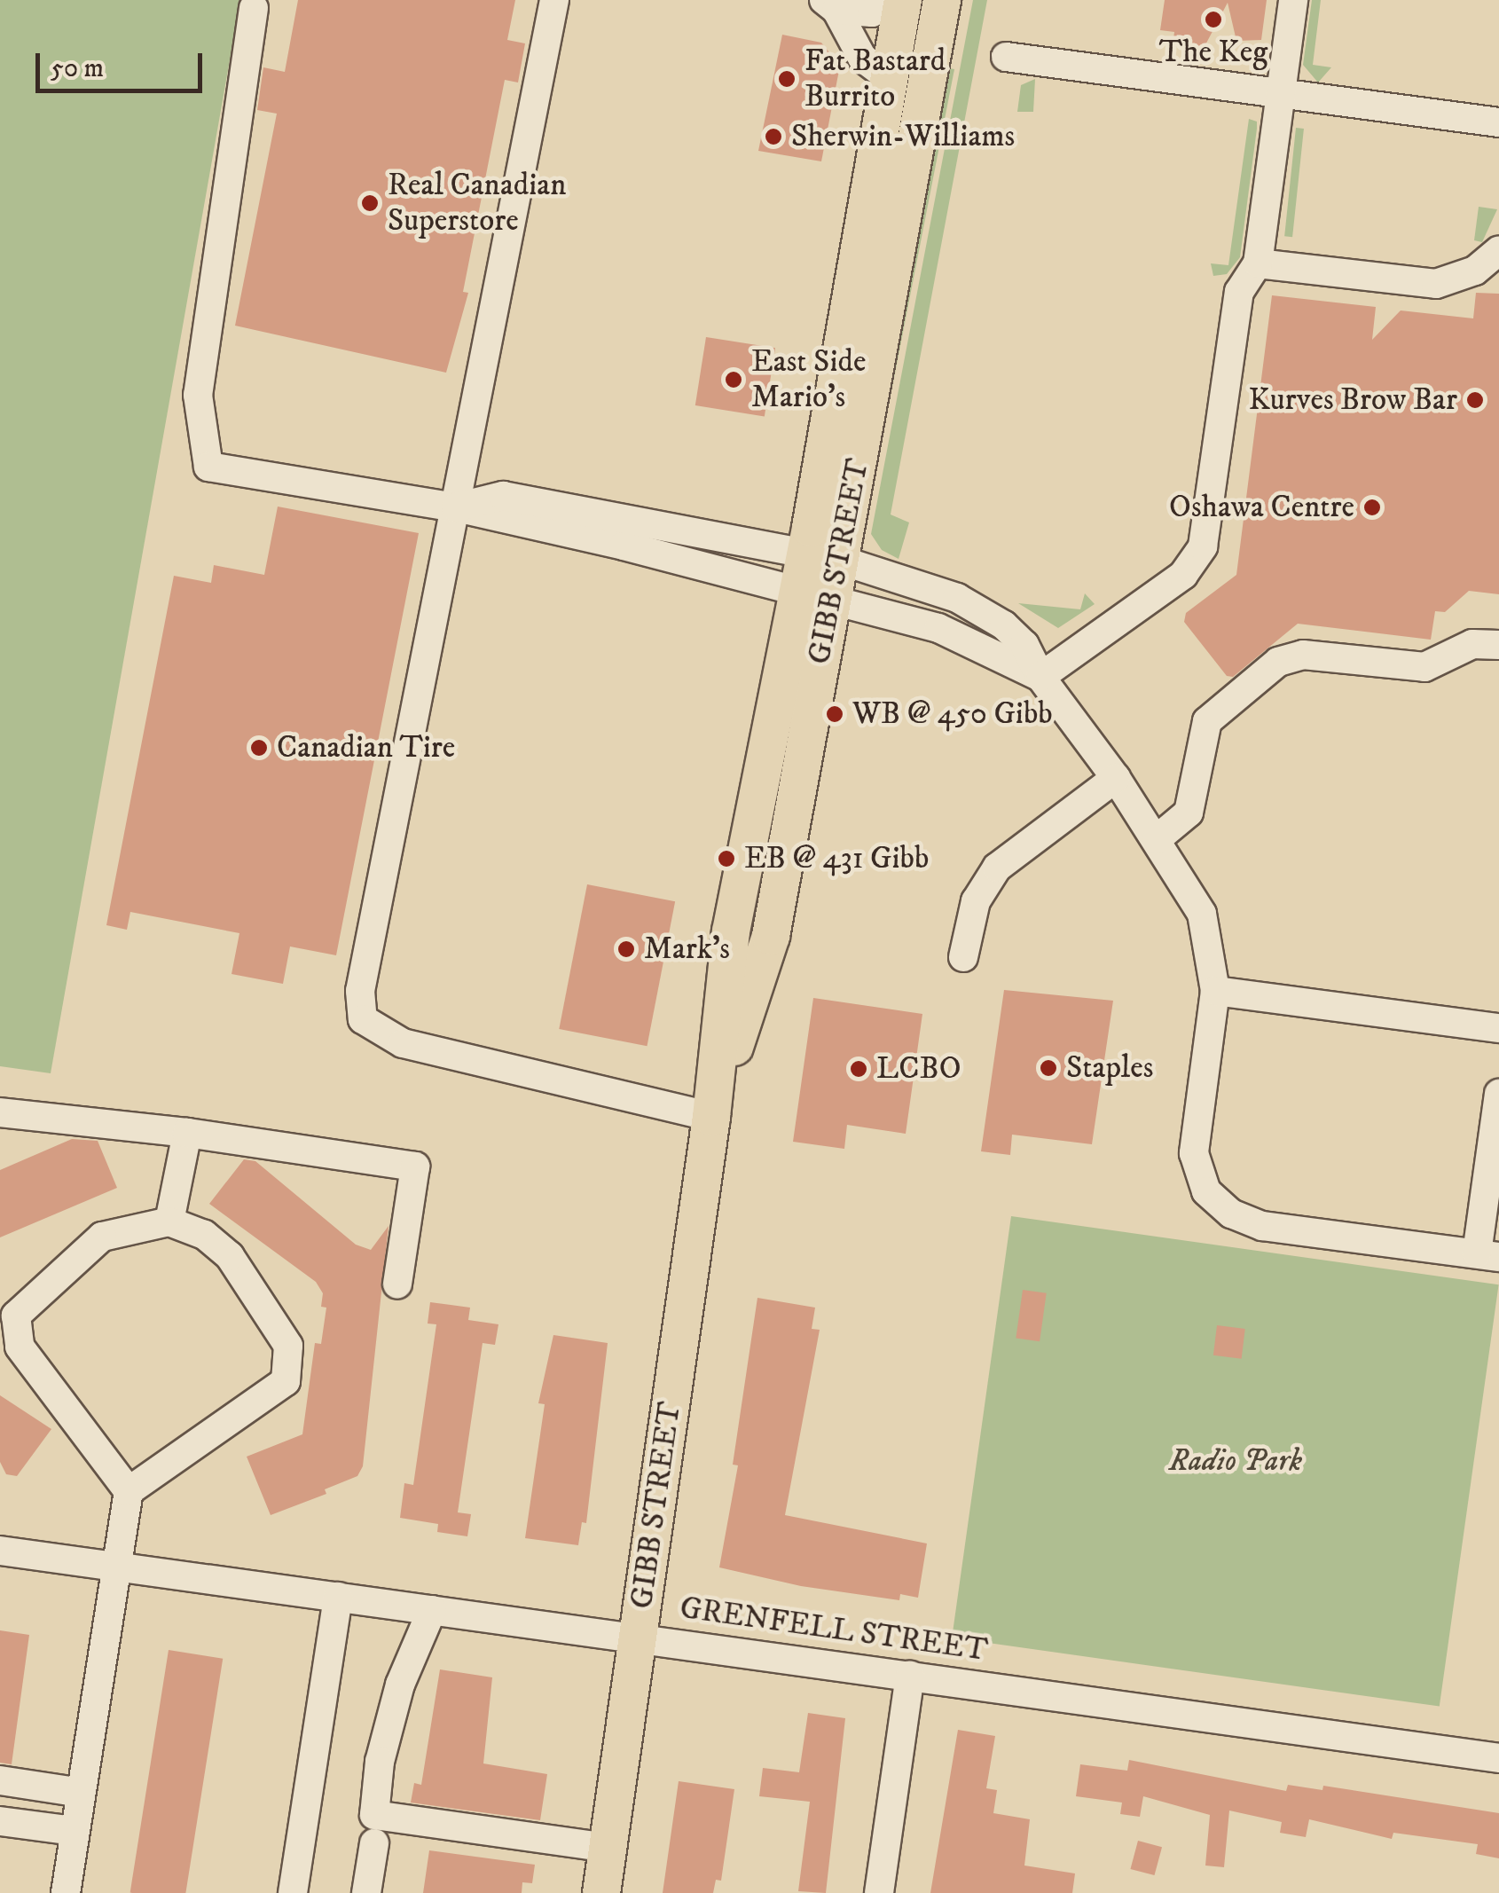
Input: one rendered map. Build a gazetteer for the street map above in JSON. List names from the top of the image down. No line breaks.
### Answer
{"streets":{"main road":["GIBB STREET"],"street":["GRENFELL STREET"]},"crossings":[["GIBB STREET","GRENFELL STREET"]],"parks":["Radio Park"],"places":["The Keg","Fat Bastard Burrito","Sherwin-Williams","Real Canadian Superstore","East Side Mario's","Kurves Brow Bar","Oshawa Centre","WB @ 450 Gibb","Canadian Tire","EB @ 431 Gibb","Mark's","Staples","LCBO"],"scale_bar":"50 m"}
